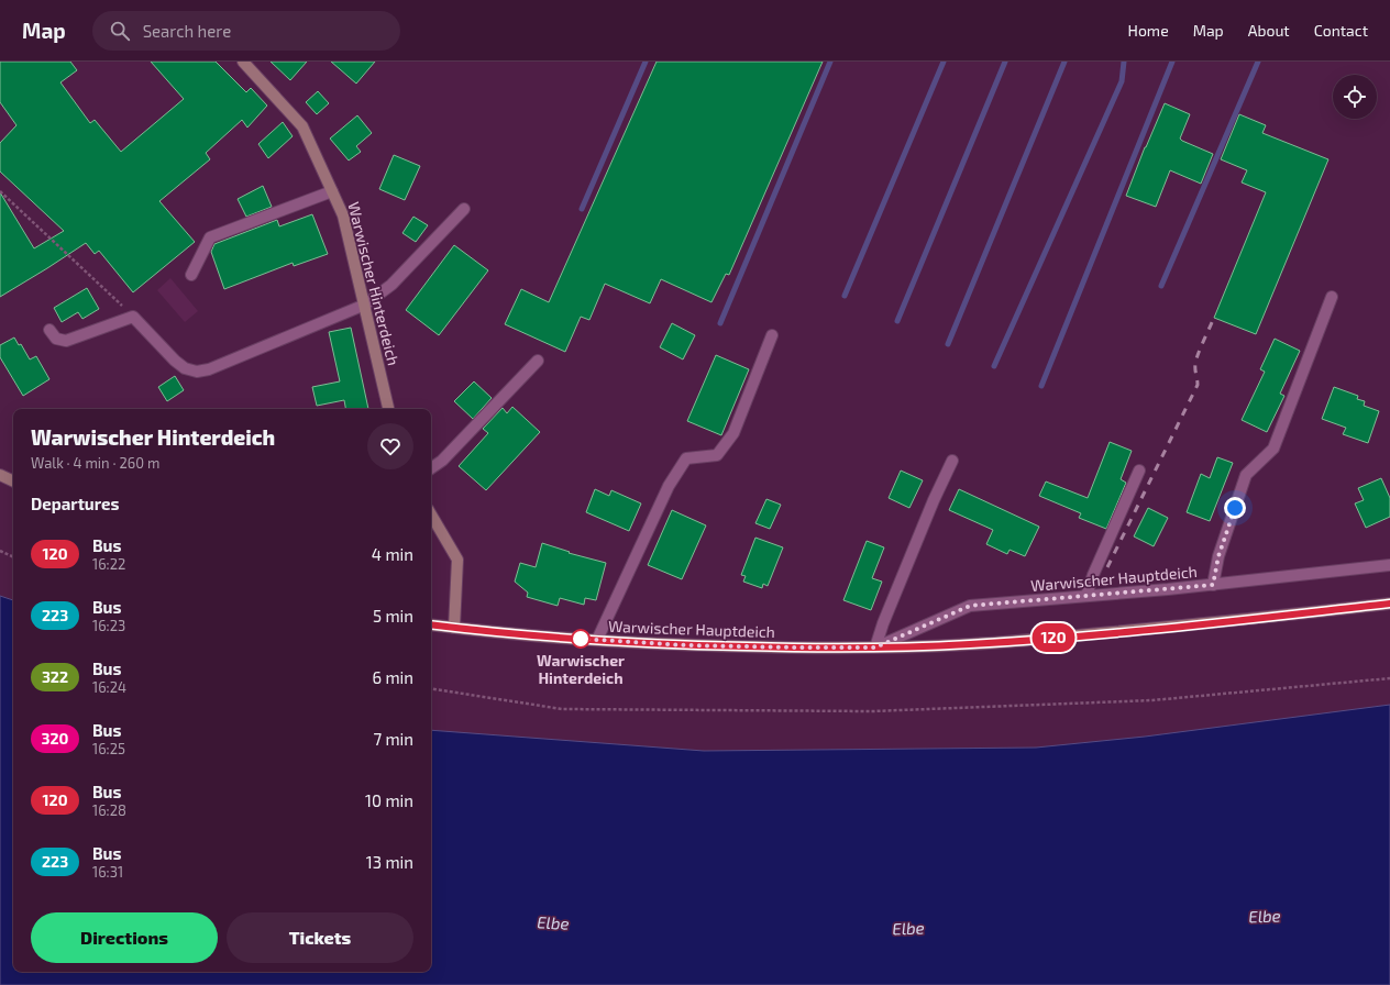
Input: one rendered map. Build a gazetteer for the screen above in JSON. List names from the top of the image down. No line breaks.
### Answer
{"streets":{"street":["Warwischer Hinterdeich","Warwischer Hauptdeich"]},"water":["Elbe"],"places":["Warwischer Hinterdeich"],"lines":["bus line 120"],"page":{"header":"Map","search":"Search here","nav":["Home","Map","About","Contact"],"on_map":"120","heading":[["Warwischer Hinterdeich","Walk · 4 min · 260 m"],"Departures"],"list":[{"mark":"120","name":"Bus","note":"16:22","value":"4 min"},{"mark":"223","name":"Bus","note":"16:23","value":"5 min"},{"mark":"322","name":"Bus","note":"16:24","value":"6 min"},{"mark":"320","name":"Bus","note":"16:25","value":"7 min"},{"mark":"120","name":"Bus","note":"16:28","value":"10 min"},{"mark":"223","name":"Bus","note":"16:31","value":"13 min"}],"buttons":["Directions","Tickets"]}}
